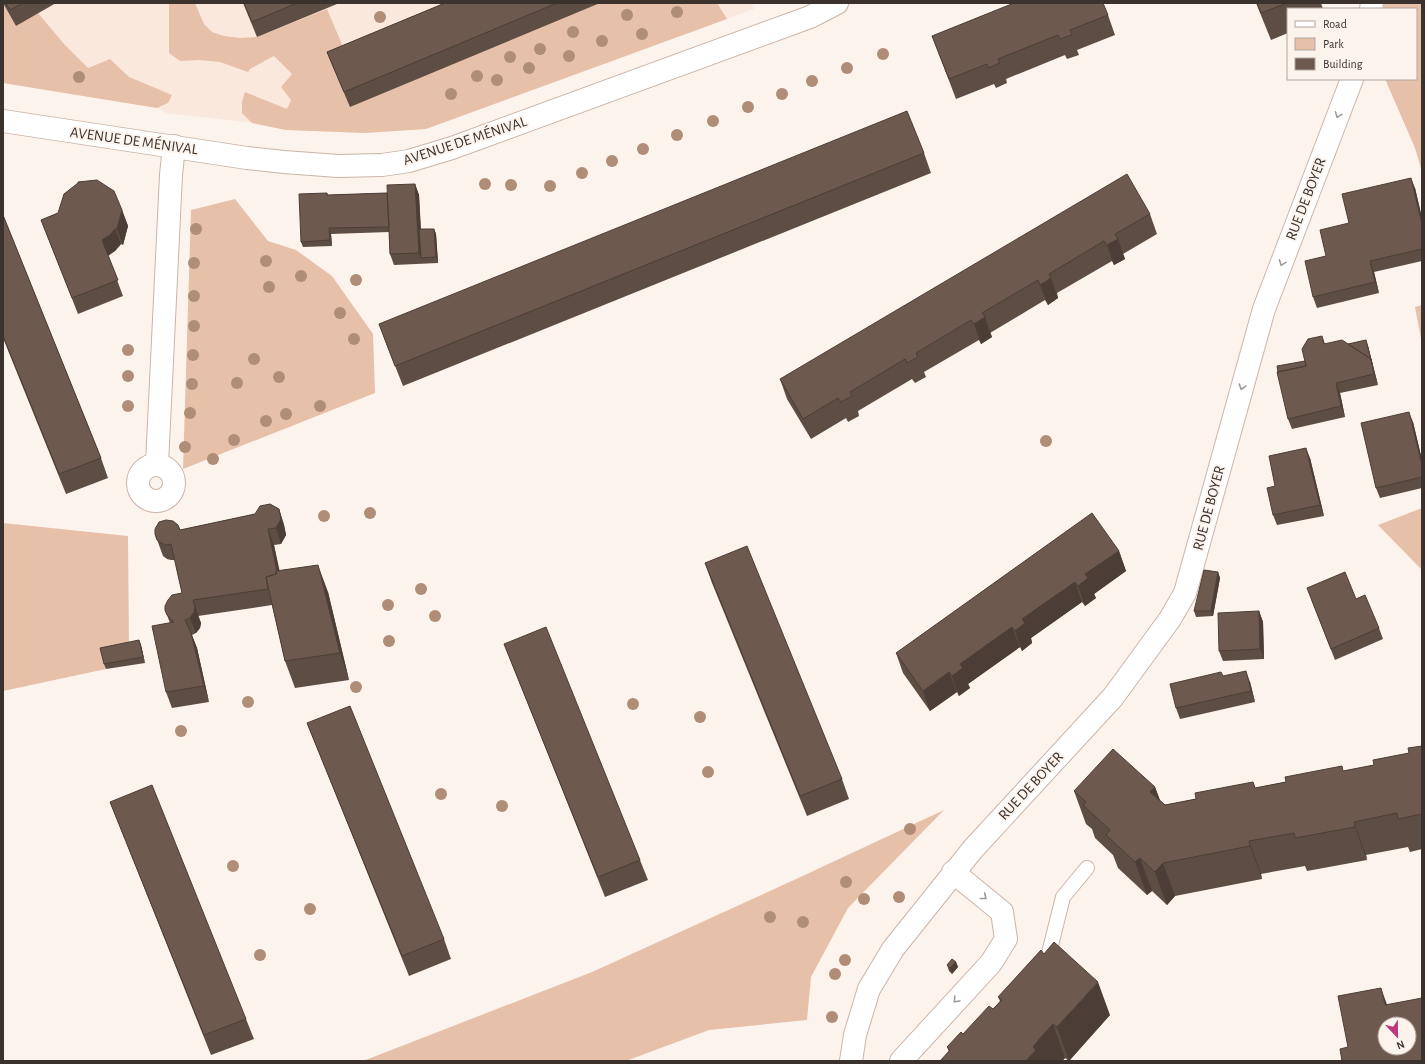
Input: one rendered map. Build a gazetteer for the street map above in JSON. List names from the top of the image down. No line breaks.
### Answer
{"streets":{"street":["AVENUE DE MÉNIVAL","RUE DE BOYER"]},"one_way":["RUE DE BOYER"],"legend":["Road","Park","Building"],"north":"bottom"}
